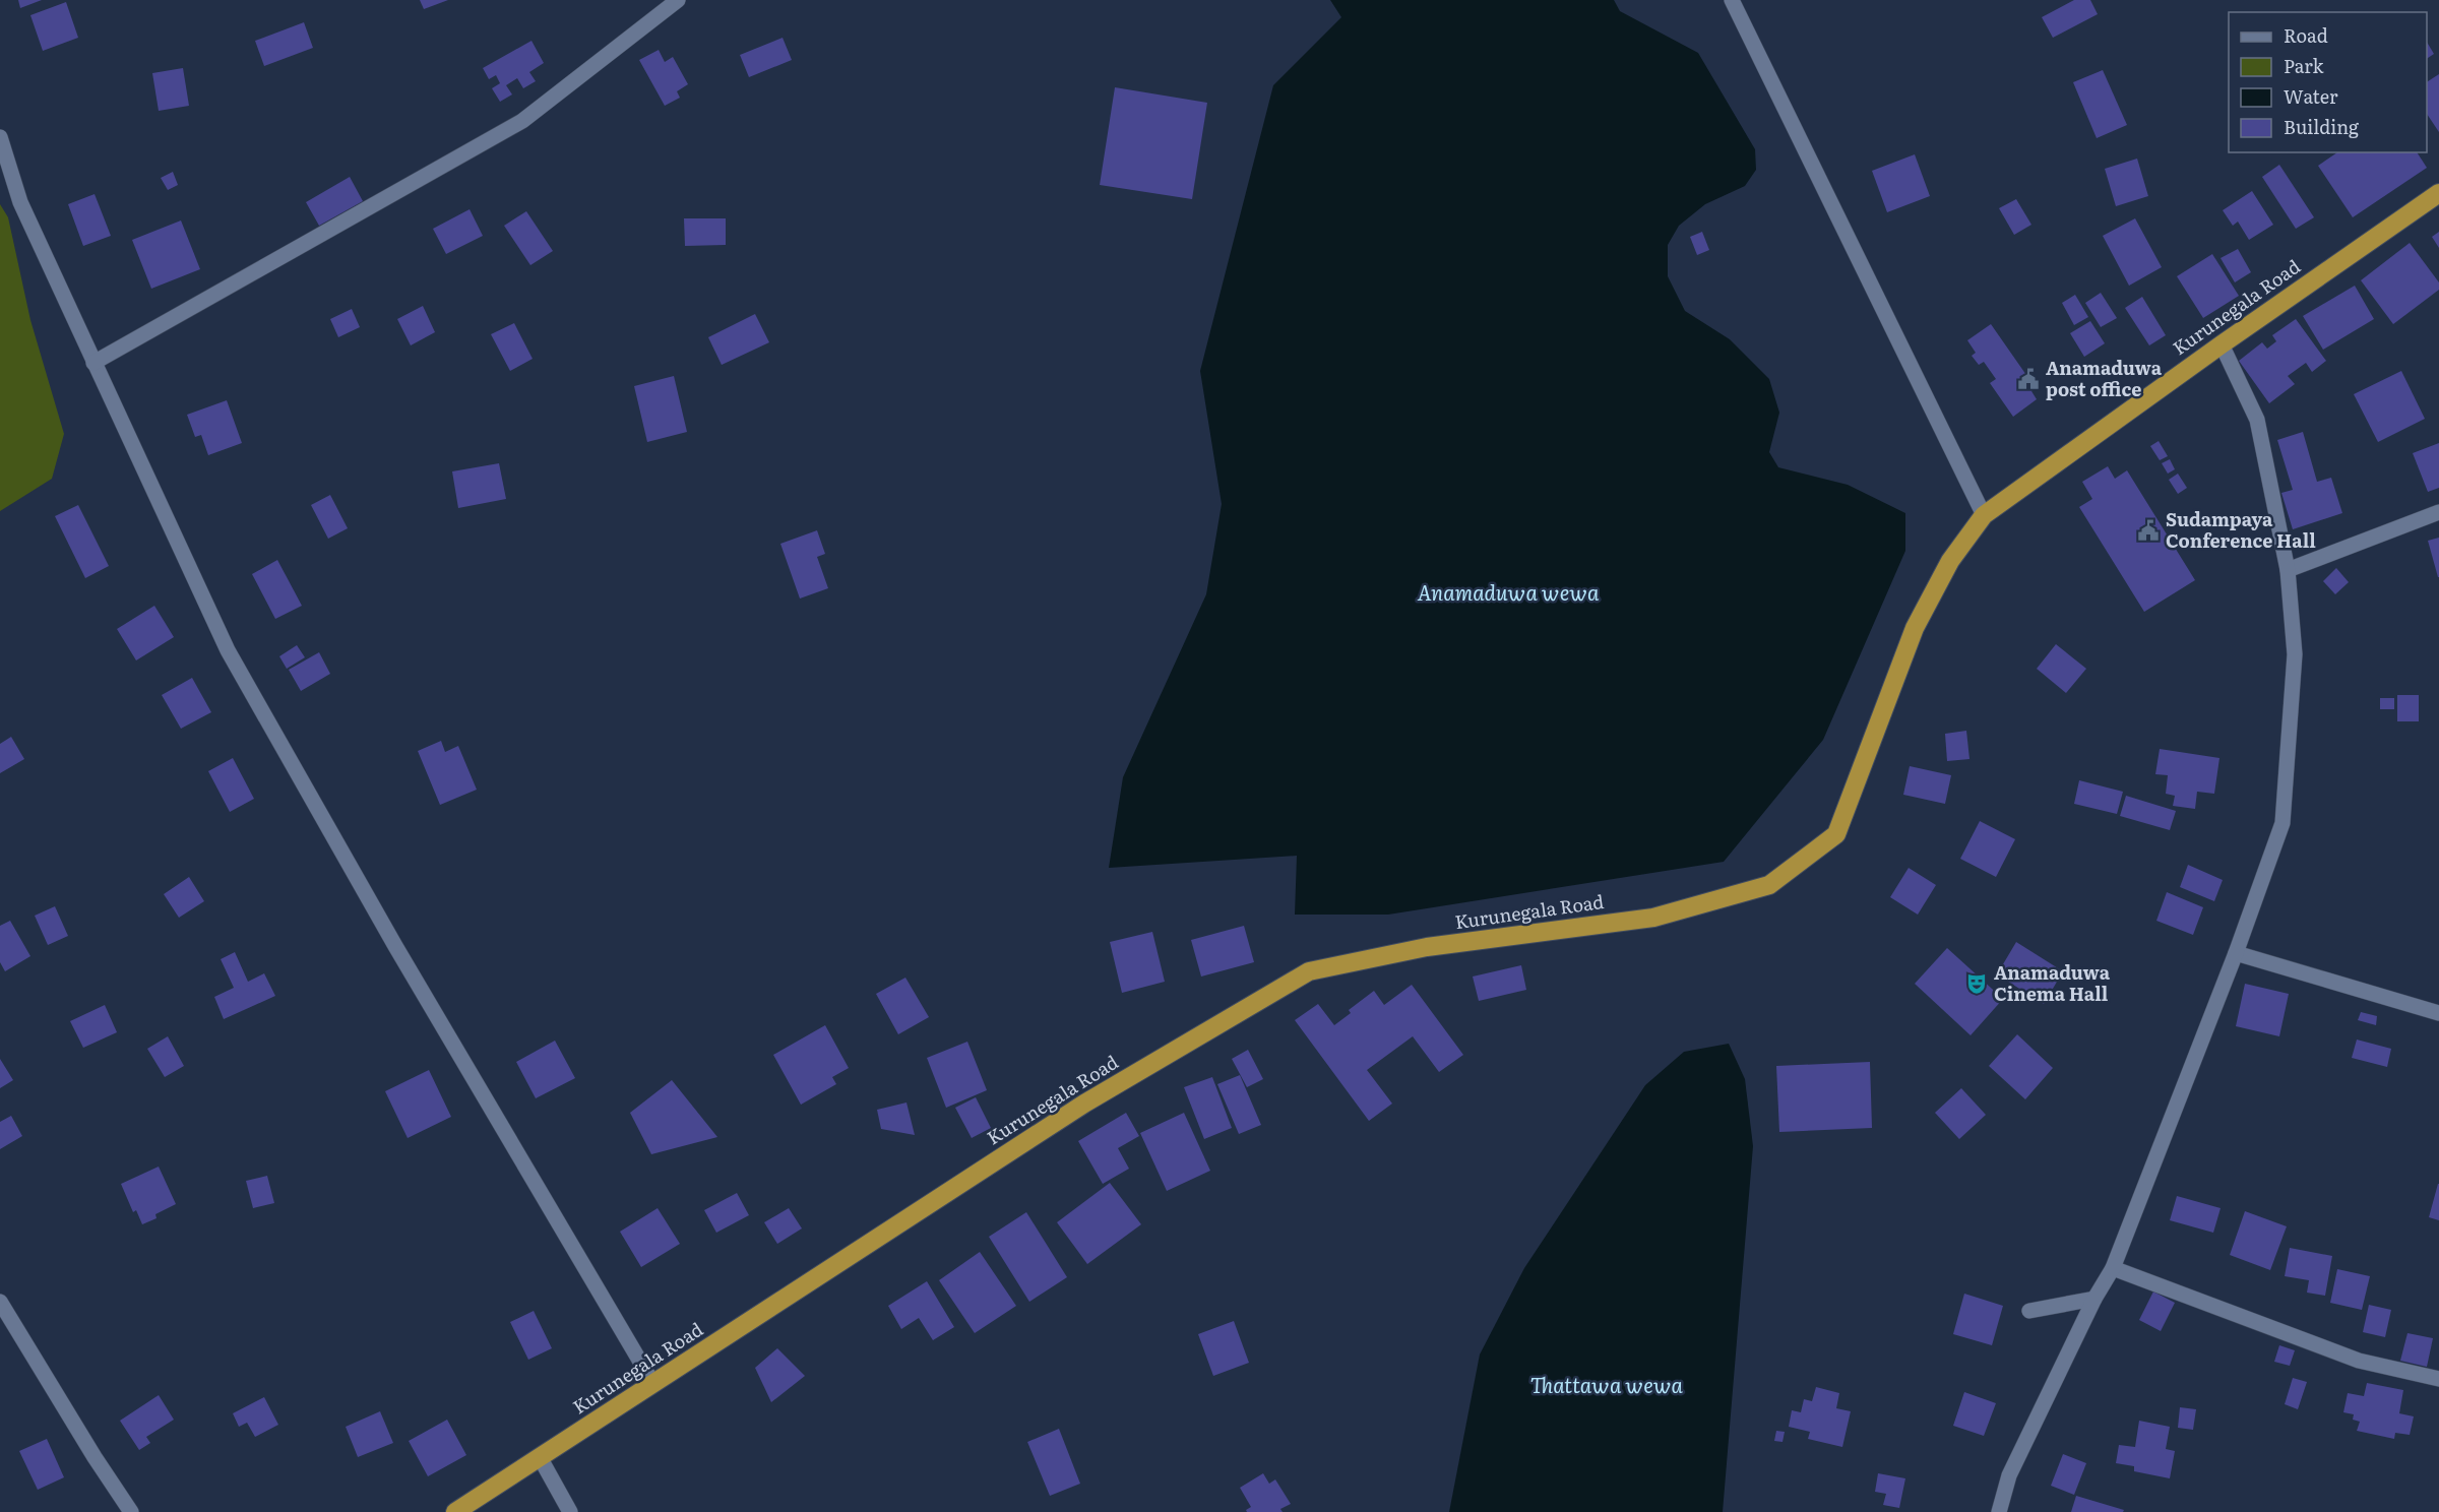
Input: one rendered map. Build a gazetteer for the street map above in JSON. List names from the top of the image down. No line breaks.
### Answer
{"streets":{"highway":["Kurunegala Road"]},"water":["Anamaduwa wewa","Thattawa wewa"],"places":{"public building":["Anamaduwa post office","Sudampaya Conference Hall"],"theatre":["Anamaduwa Cinema Hall"]},"legend":["Road","Park","Water","Building"]}
